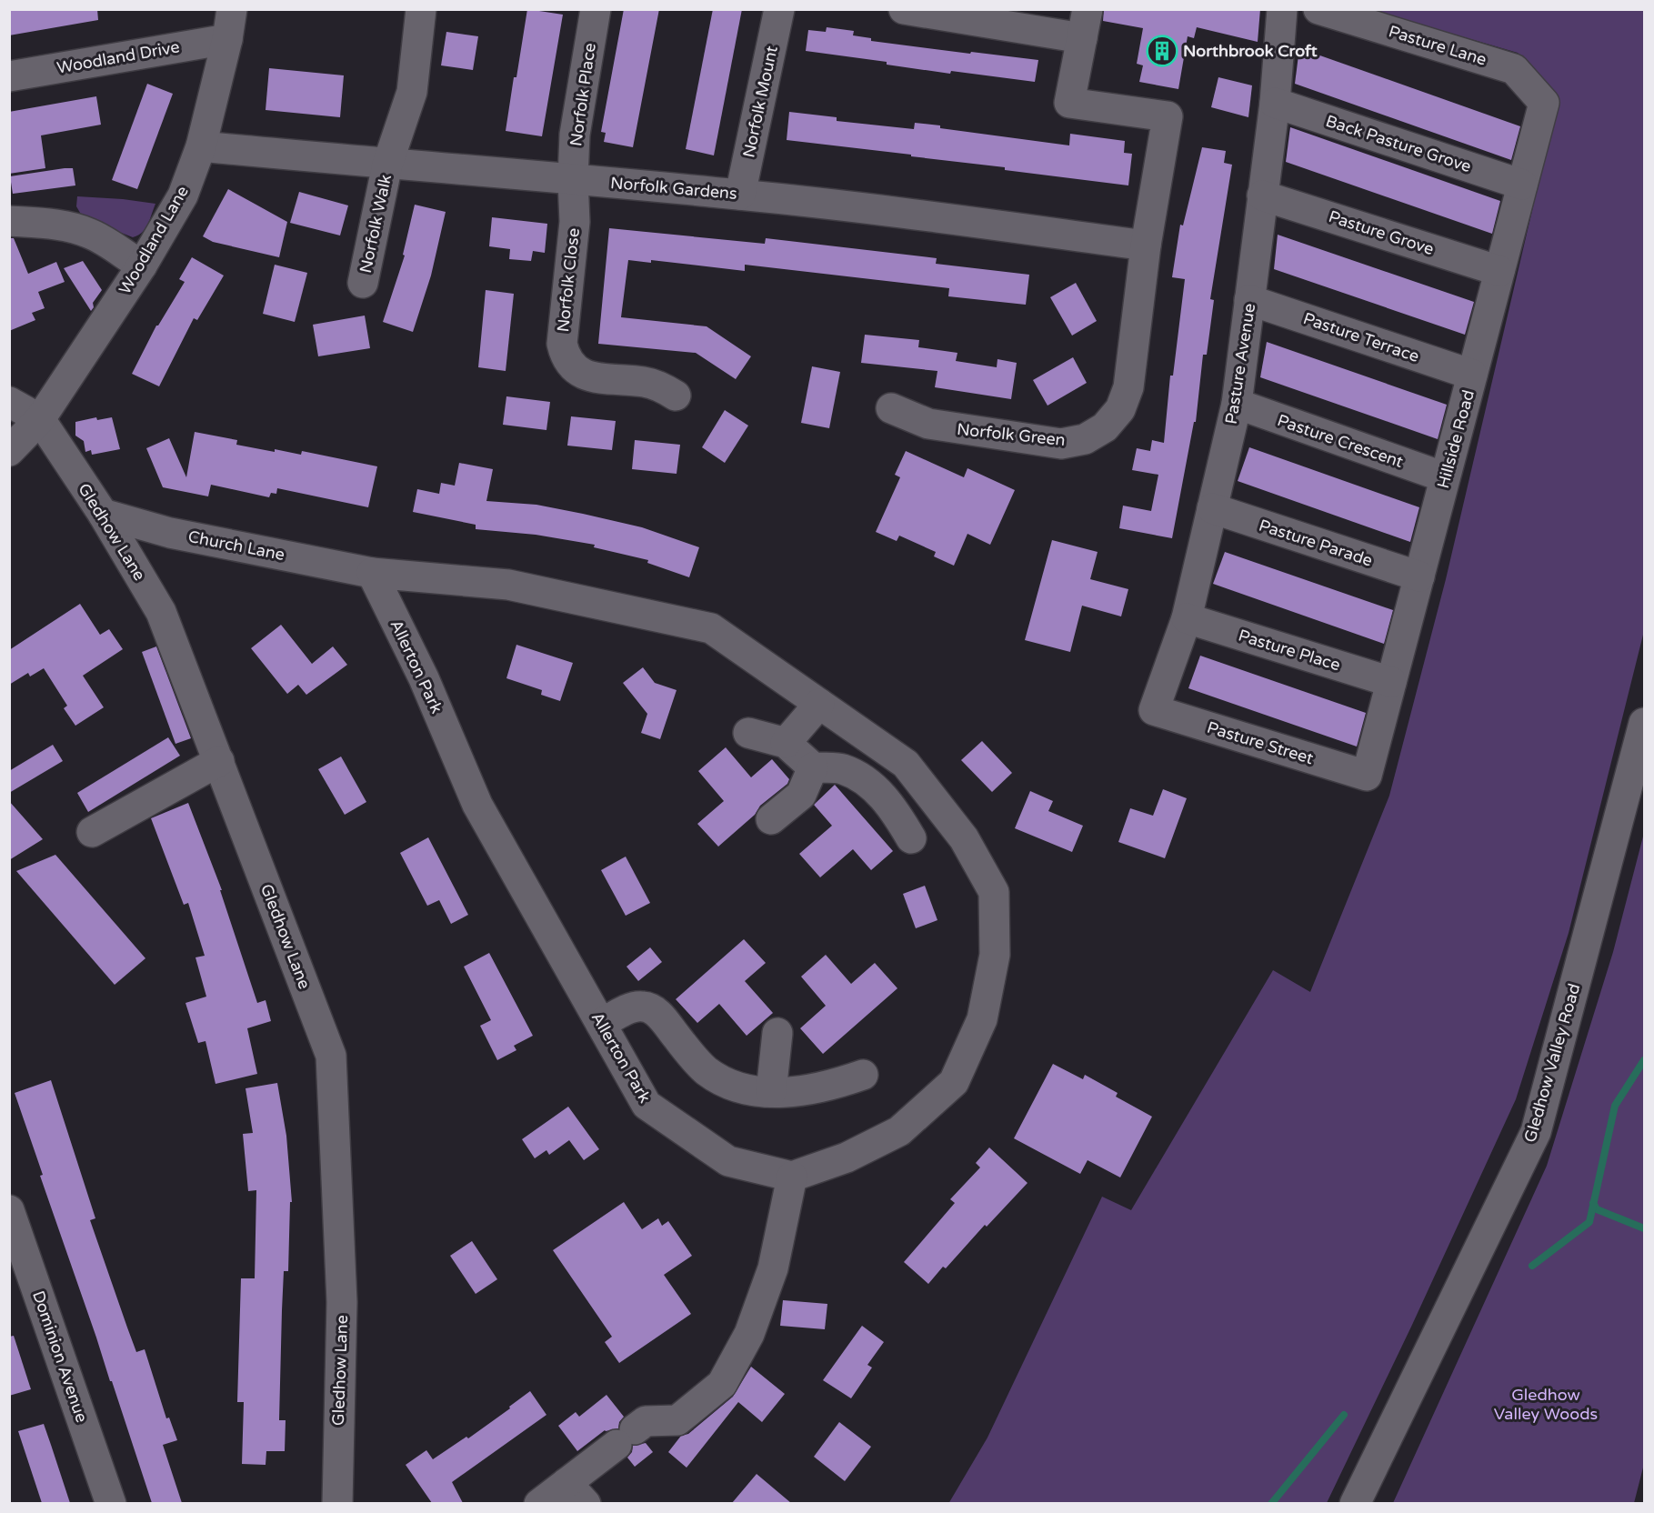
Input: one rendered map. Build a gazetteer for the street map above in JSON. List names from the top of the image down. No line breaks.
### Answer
{"streets":{"street":["Pasture Lane","Woodland Drive","Norfolk Place","Norfolk Mount","Back Pasture Grove","Norfolk Gardens","Norfolk Walk","Pasture Grove","Woodland Lane","Norfolk Close","Pasture Terrace","Pasture Avenue","Norfolk Green","Hillside Road","Pasture Crescent","Gledhow Lane","Pasture Parade","Church Lane","Pasture Place","Allerton Park","Pasture Street","Gledhow Valley Road","Dominion Avenue"]},"crossings":[["Pasture Lane","Hillside Road"],["Woodland Drive","Woodland Lane"],["Norfolk Place","Norfolk Gardens"],["Norfolk Place","Norfolk Close"],["Norfolk Mount","Norfolk Gardens"],["Back Pasture Grove","Pasture Avenue"],["Back Pasture Grove","Hillside Road"],["Norfolk Gardens","Norfolk Walk"],["Norfolk Gardens","Woodland Lane"],["Norfolk Gardens","Norfolk Close"],["Norfolk Gardens","Norfolk Green"],["Pasture Grove","Pasture Avenue"],["Pasture Grove","Hillside Road"],["Woodland Lane","Gledhow Lane"],["Pasture Terrace","Pasture Avenue"],["Pasture Terrace","Hillside Road"],["Pasture Avenue","Pasture Crescent"],["Pasture Avenue","Pasture Parade"],["Pasture Avenue","Pasture Place"],["Pasture Avenue","Pasture Street"],["Hillside Road","Pasture Crescent"],["Hillside Road","Pasture Parade"],["Hillside Road","Pasture Place"],["Hillside Road","Pasture Street"],["Gledhow Lane","Church Lane"],["Church Lane","Allerton Park"]],"parks":["Gledhow Valley Woods"],"places":{"building":["Northbrook Croft"]}}
